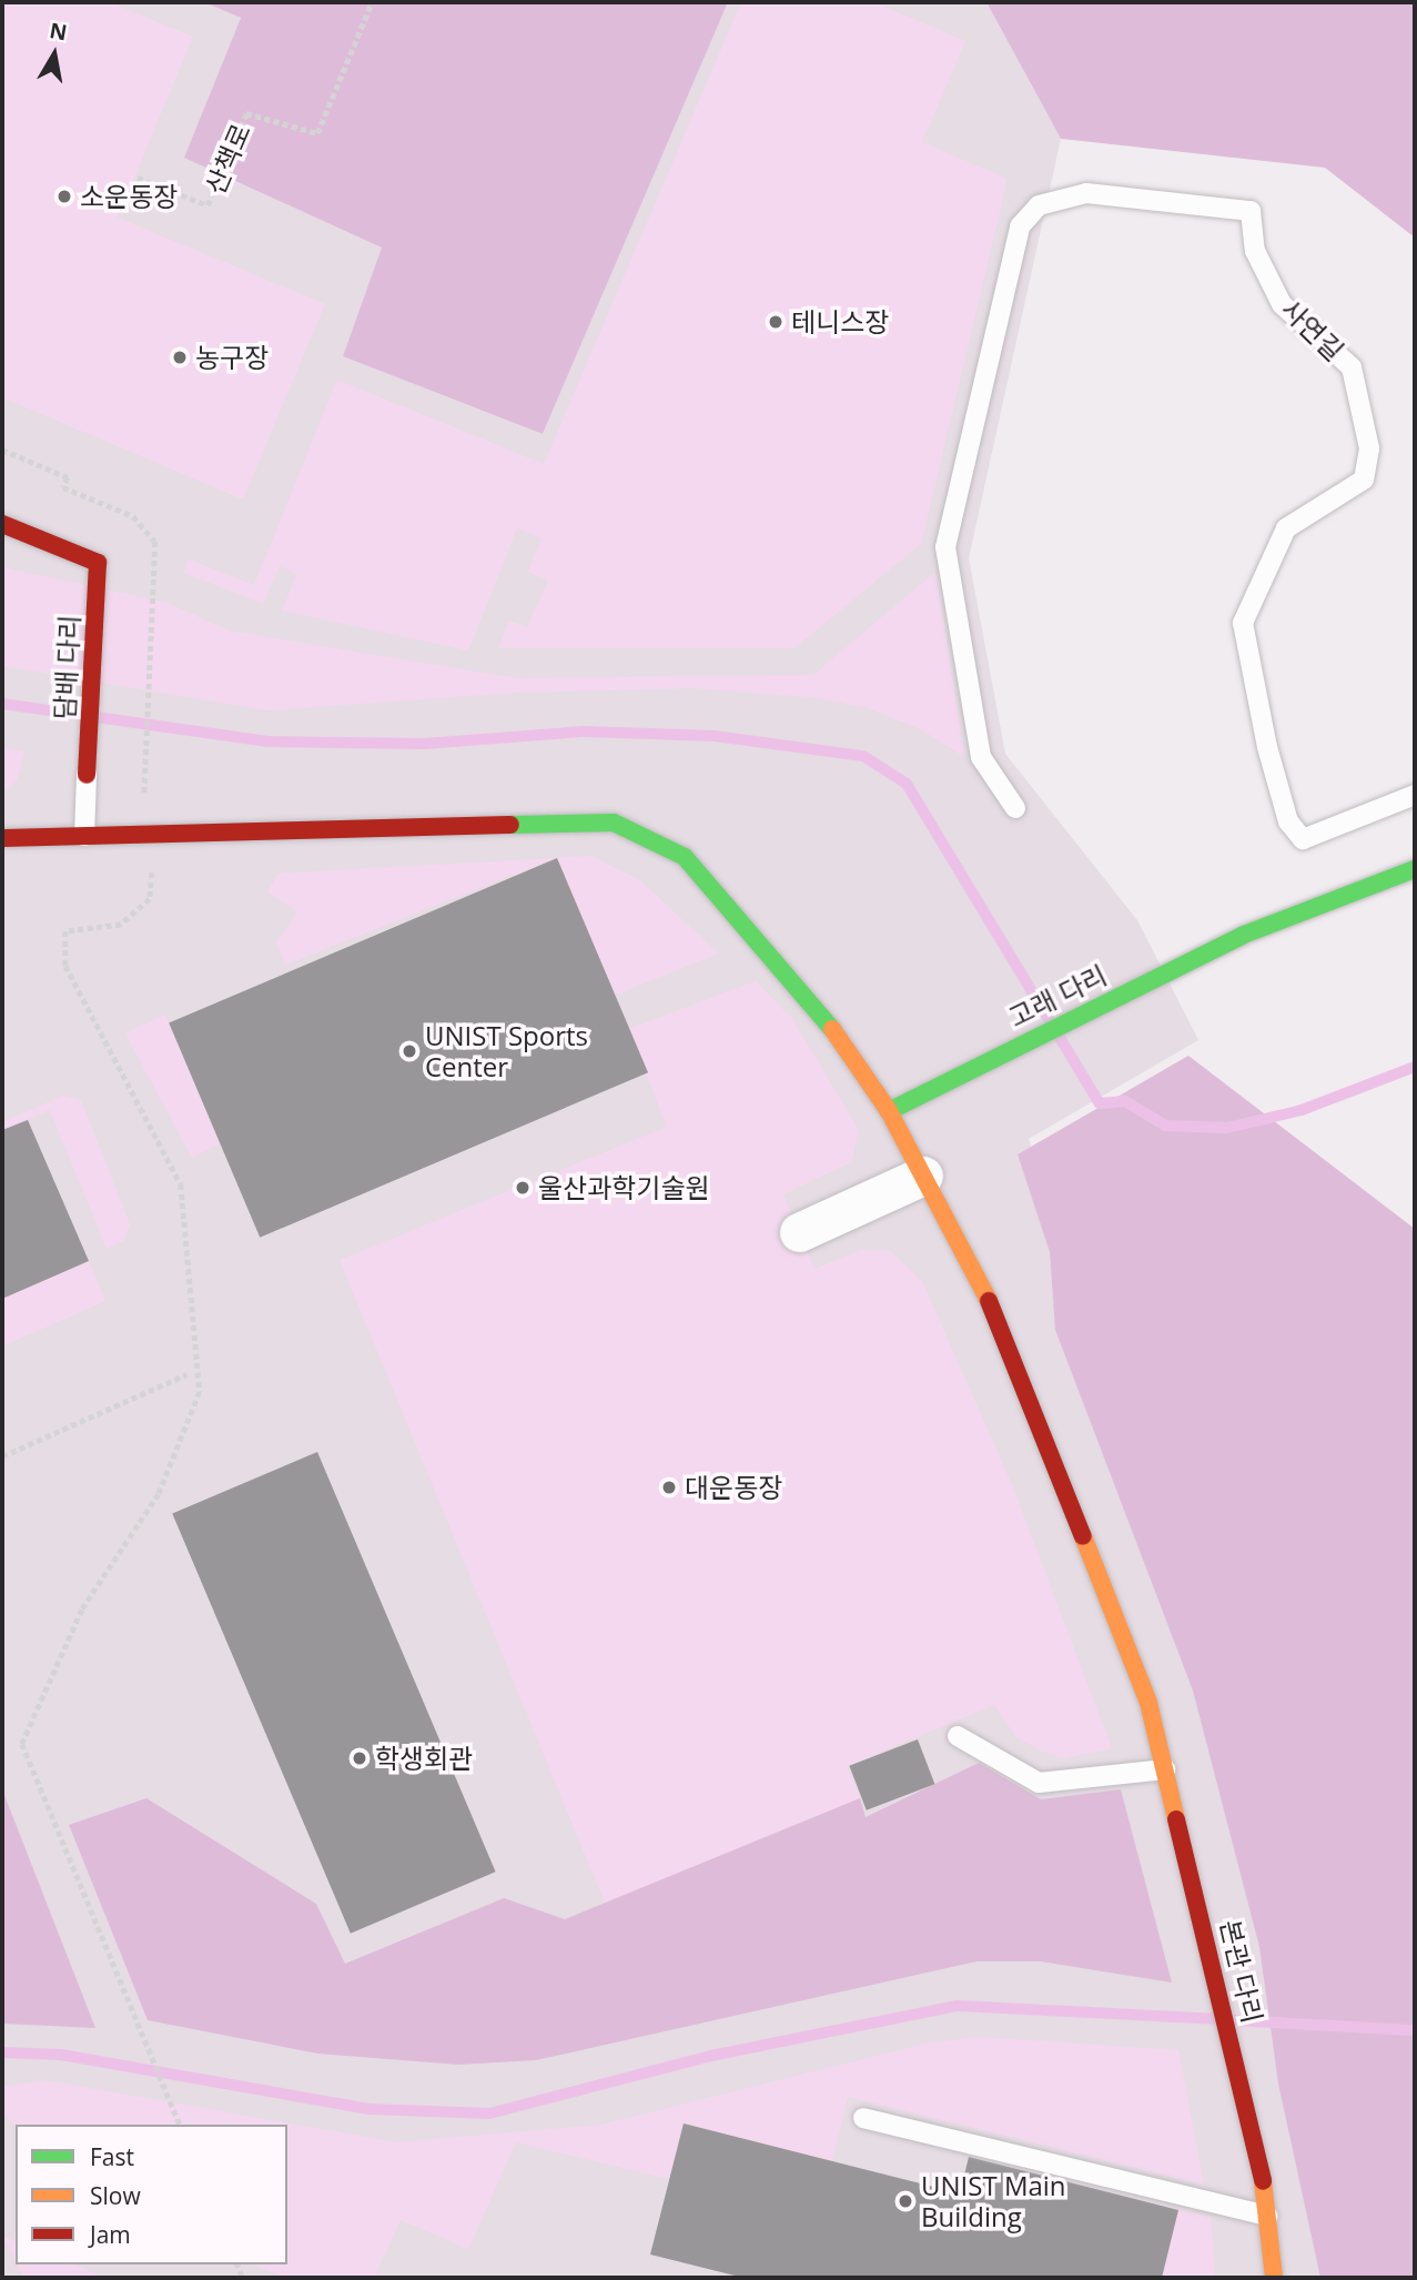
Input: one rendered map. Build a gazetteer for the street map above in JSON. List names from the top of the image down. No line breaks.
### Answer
{"streets":{"street":["담배 다리","고래 다리","본관 다리"],"lane":["사연길"],"path":["산책로"]},"crossings":[["고래 다리","본관 다리"]],"places":["소운동장","테니스장","농구장","UNIST Sports Center","울산과학기술원","대운동장","학생회관","UNIST Main Building"],"legend":["Fast","Slow","Jam"],"north":"top"}
